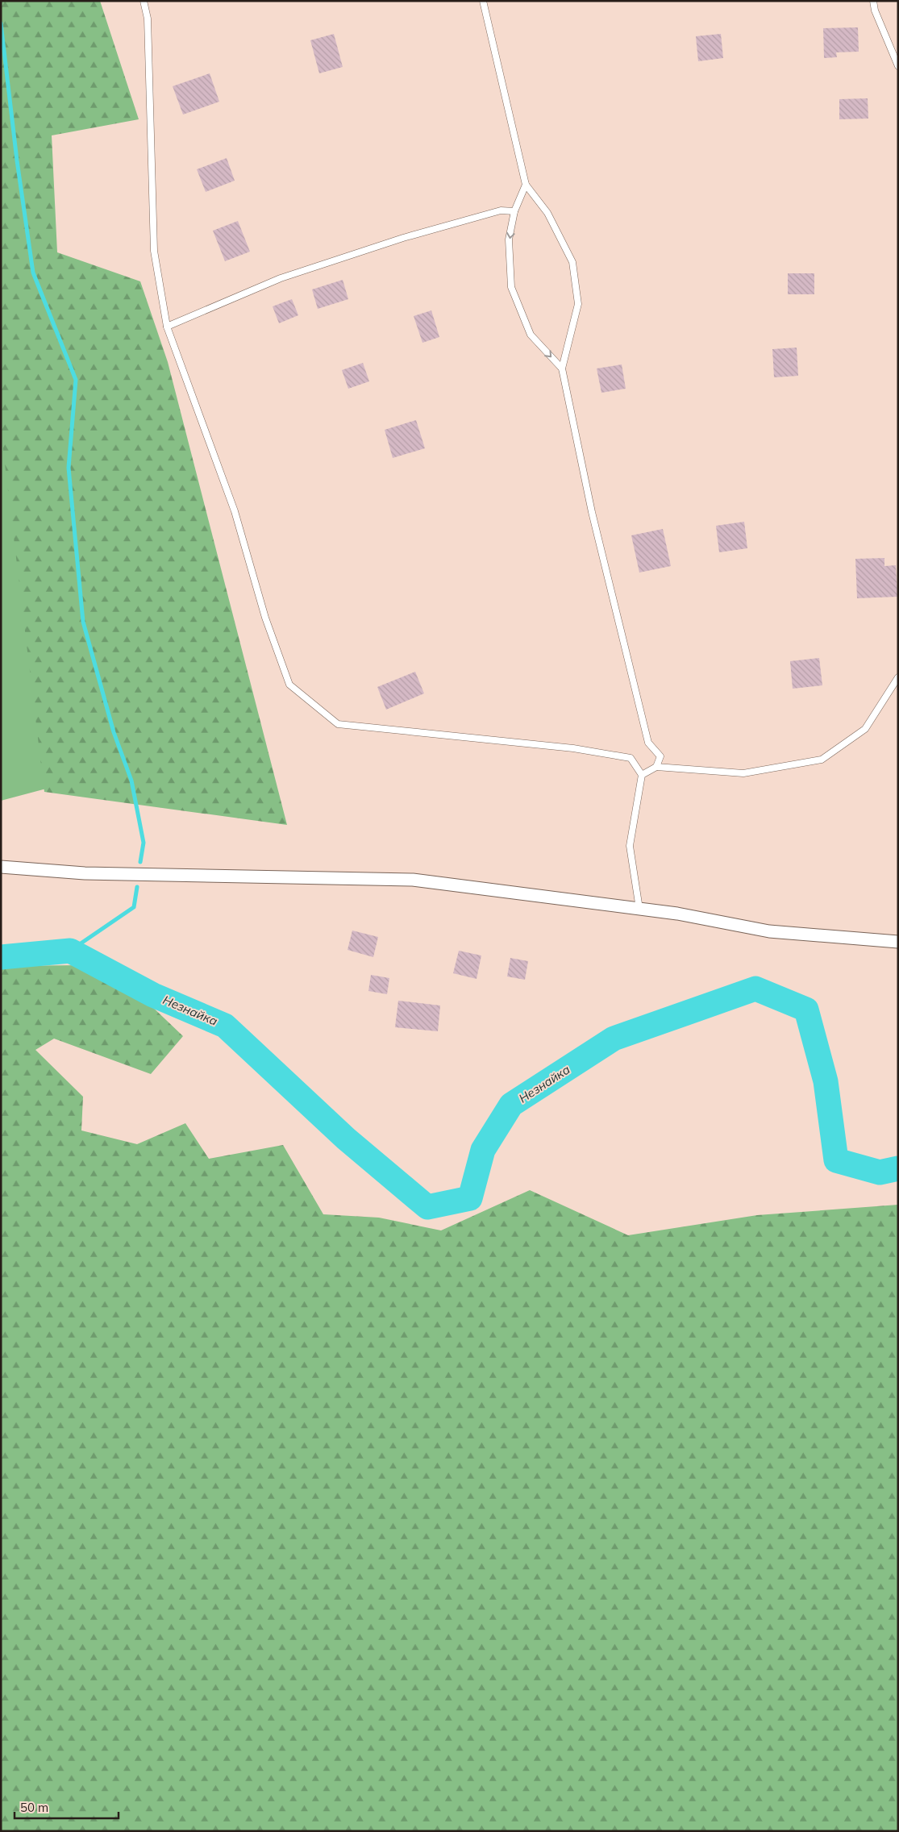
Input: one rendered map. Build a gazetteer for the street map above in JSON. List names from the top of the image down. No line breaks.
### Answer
{"water":["Незнайка"],"scale_bar":"50 m"}
